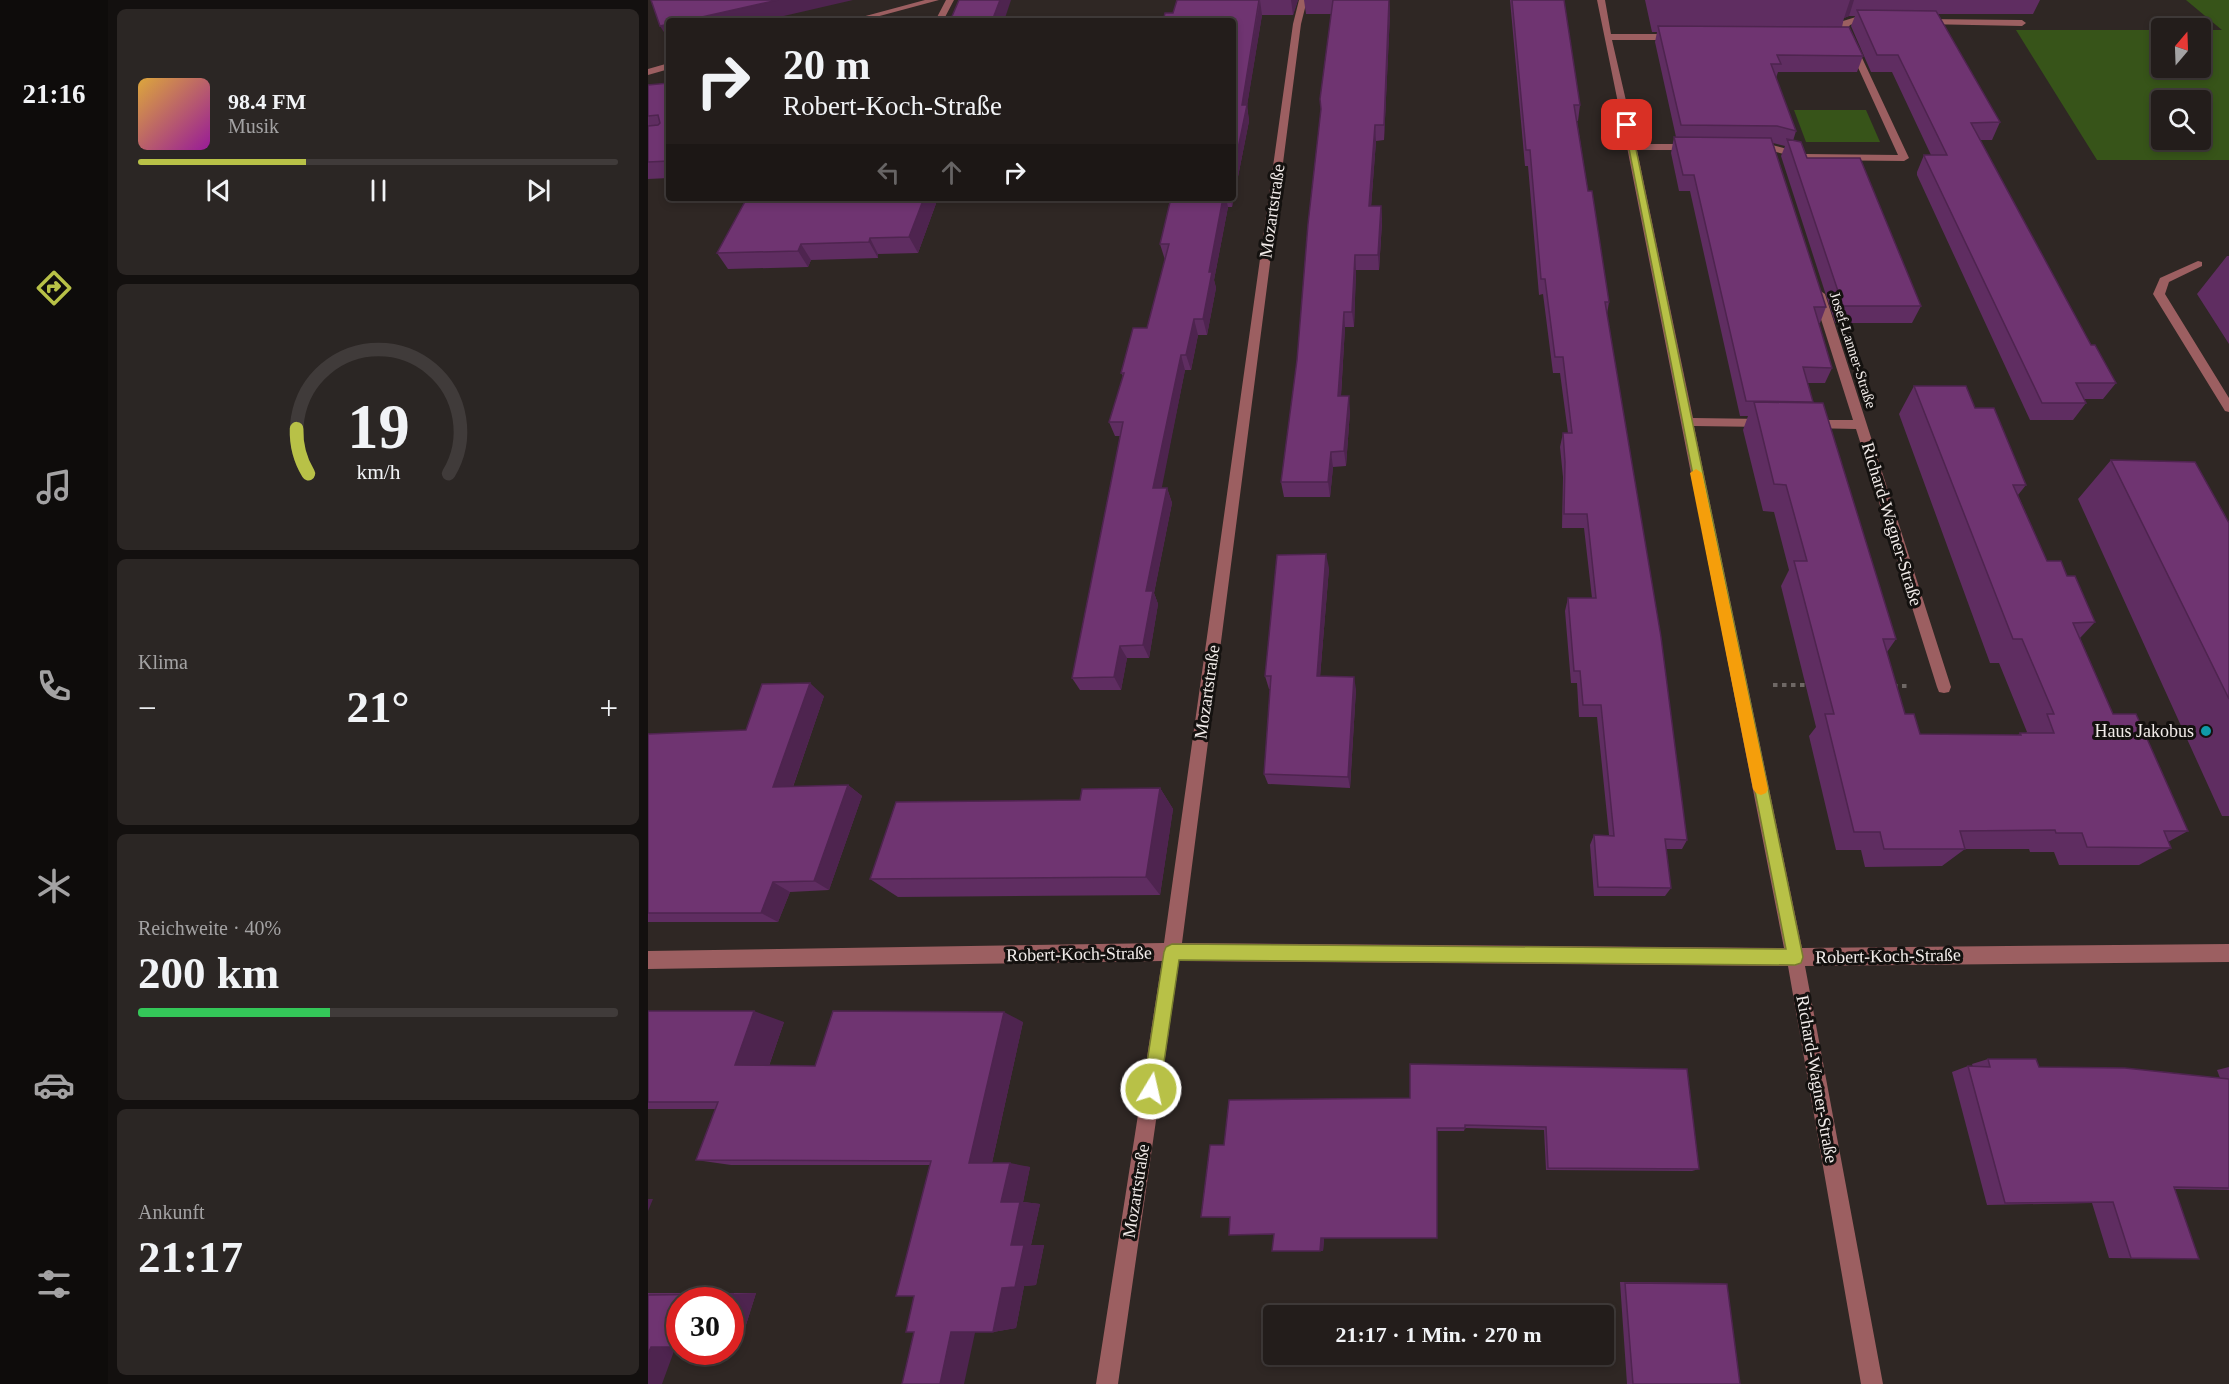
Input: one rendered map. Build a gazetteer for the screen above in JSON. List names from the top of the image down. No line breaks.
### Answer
{"streets":{"street":["Mozartstraße","Josef-Lanner-Straße","Richard-Wagner-Straße","Robert-Koch-Straße"]},"crossings":[["Mozartstraße","Robert-Koch-Straße"],["Josef-Lanner-Straße","Richard-Wagner-Straße"],["Richard-Wagner-Straße","Robert-Koch-Straße"]],"places":["Haus Jakobus"],"north":"top","page":{"tabs":"21:16","turn":["20 m","Robert-Koch-Straße"],"song":["98.4 FM","Musik"],"tile":["Klima",["Reichweite · 40%","200 km"],["Ankunft","21:17"]],"heat":["−","21°","+"],"limit":"30","trip":"21:17 · 1 Min. · 270 m","gauge":["19","km/h"]}}
